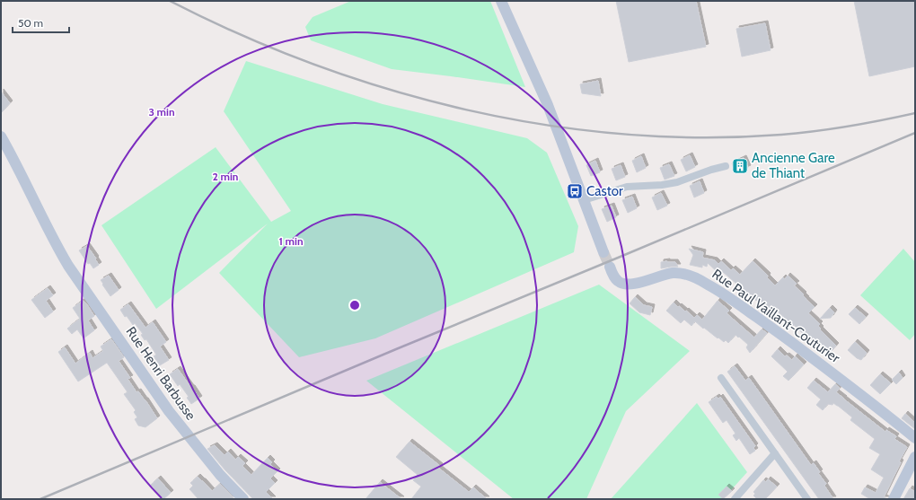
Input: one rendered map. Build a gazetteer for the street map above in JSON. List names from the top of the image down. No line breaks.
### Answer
{"streets":{"street":["Rue Paul Vaillant-Couturier","Rue Henri Barbusse"]},"places":{"building":["Ancienne Gare de Thiant"],"bus stop":["Castor"]},"scale_bar":"50 m","rings":["3 min","2 min","1 min"]}
